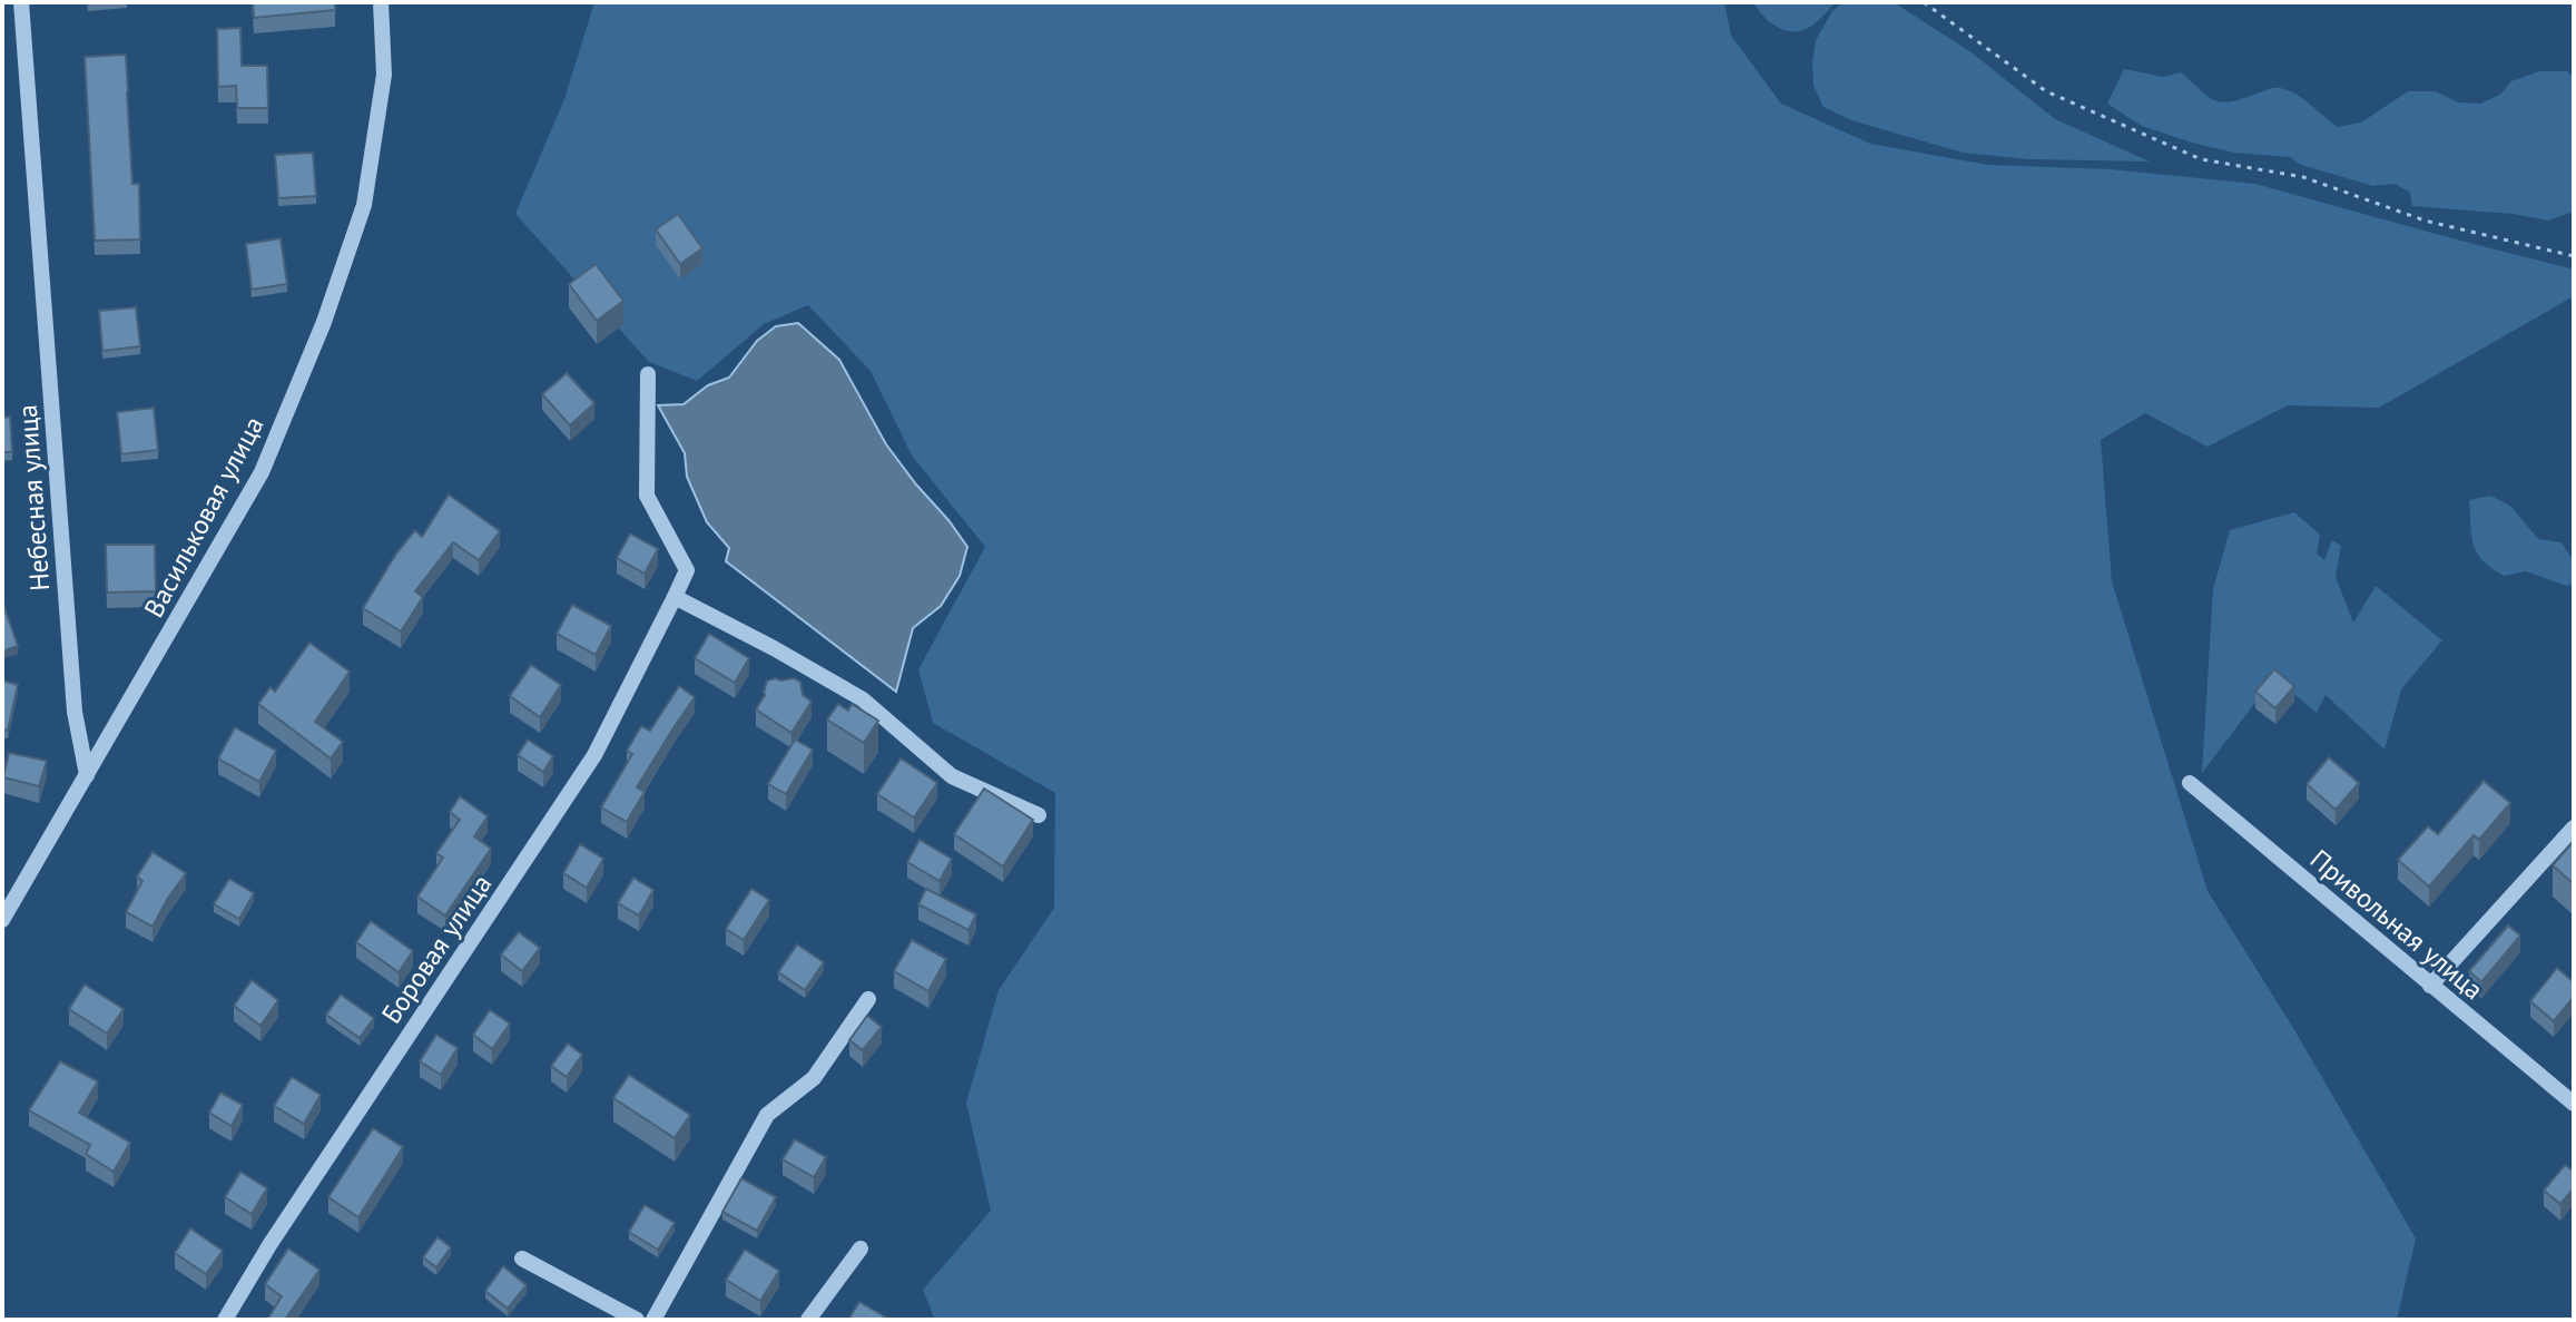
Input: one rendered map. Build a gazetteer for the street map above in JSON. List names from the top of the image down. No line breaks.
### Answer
{"streets":{"street":["Небесная улица","Васильковая улица","Привольная улица","Боровая улица"]},"crossings":[["Небесная улица","Васильковая улица"]]}
